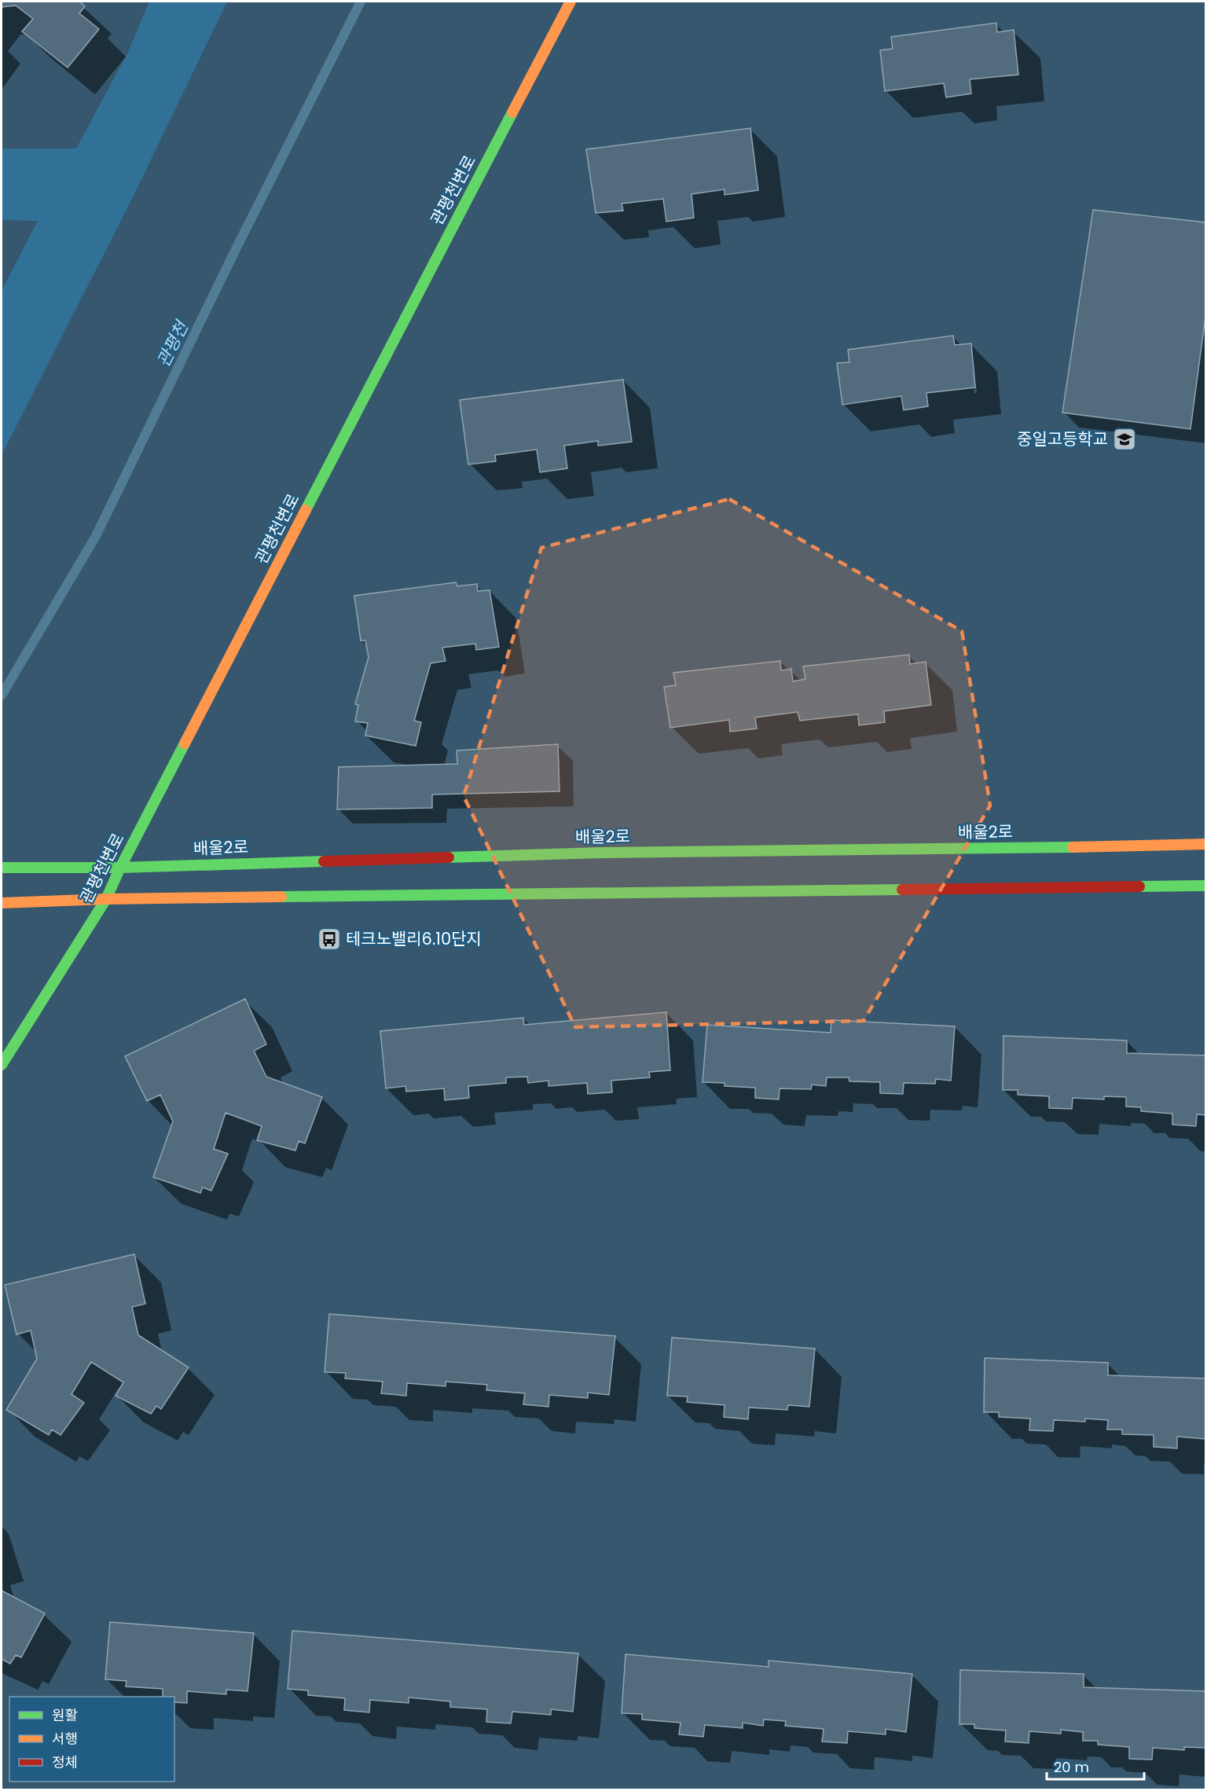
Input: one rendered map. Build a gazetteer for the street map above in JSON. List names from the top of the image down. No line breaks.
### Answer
{"streets":{"main road":["관평천변로","배울2로"]},"crossings":[["관평천변로","배울2로"]],"water":["관평천"],"places":{"school or university":["중일고등학교"],"bus stop":["테크노밸리6.10단지"]},"legend":["원활","서행","정체"],"scale_bar":"20 m"}
